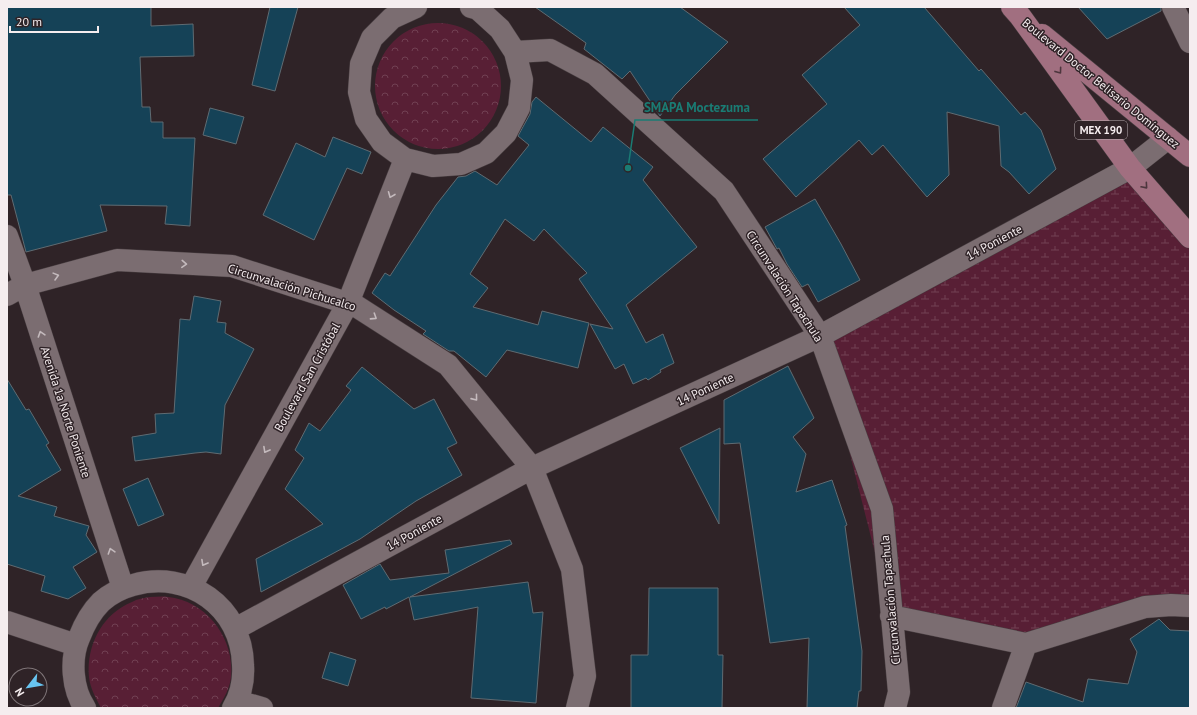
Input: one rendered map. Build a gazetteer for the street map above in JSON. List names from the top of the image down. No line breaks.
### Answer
{"streets":{"main road":["Boulevard Doctor Belisario Domínguez","MEX 190"],"street":["14 Poniente","Circunvalación Tapachula","Circunvalación Pichucalco","Boulevard San Cristóbal","Avenida 1a Norte Poniente"]},"crossings":[["Boulevard Doctor Belisario Domínguez","14 Poniente"],["14 Poniente","Circunvalación Tapachula"],["14 Poniente","Circunvalación Pichucalco"],["Circunvalación Pichucalco","Boulevard San Cristóbal"],["Circunvalación Pichucalco","Avenida 1a Norte Poniente"]],"one_way":["Circunvalación Pichucalco","Boulevard San Cristóbal","Avenida 1a Norte Poniente"],"places":["SMAPA Moctezuma"],"scale_bar":"20 m","north":"bottom left"}
